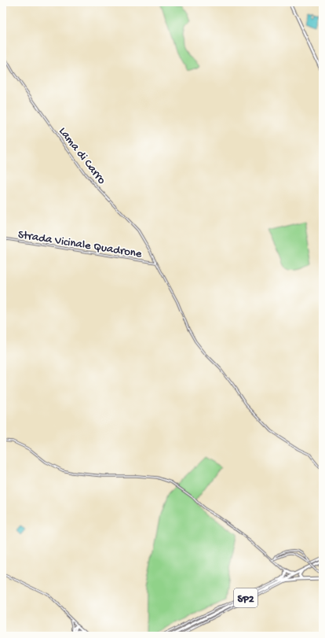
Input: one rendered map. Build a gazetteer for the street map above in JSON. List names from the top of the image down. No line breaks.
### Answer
{"streets":{"main road":["SP2"],"street":["Lama di Carro","Strada Vicinale Quadrone"]},"crossings":[["Lama di Carro","Strada Vicinale Quadrone"]]}
